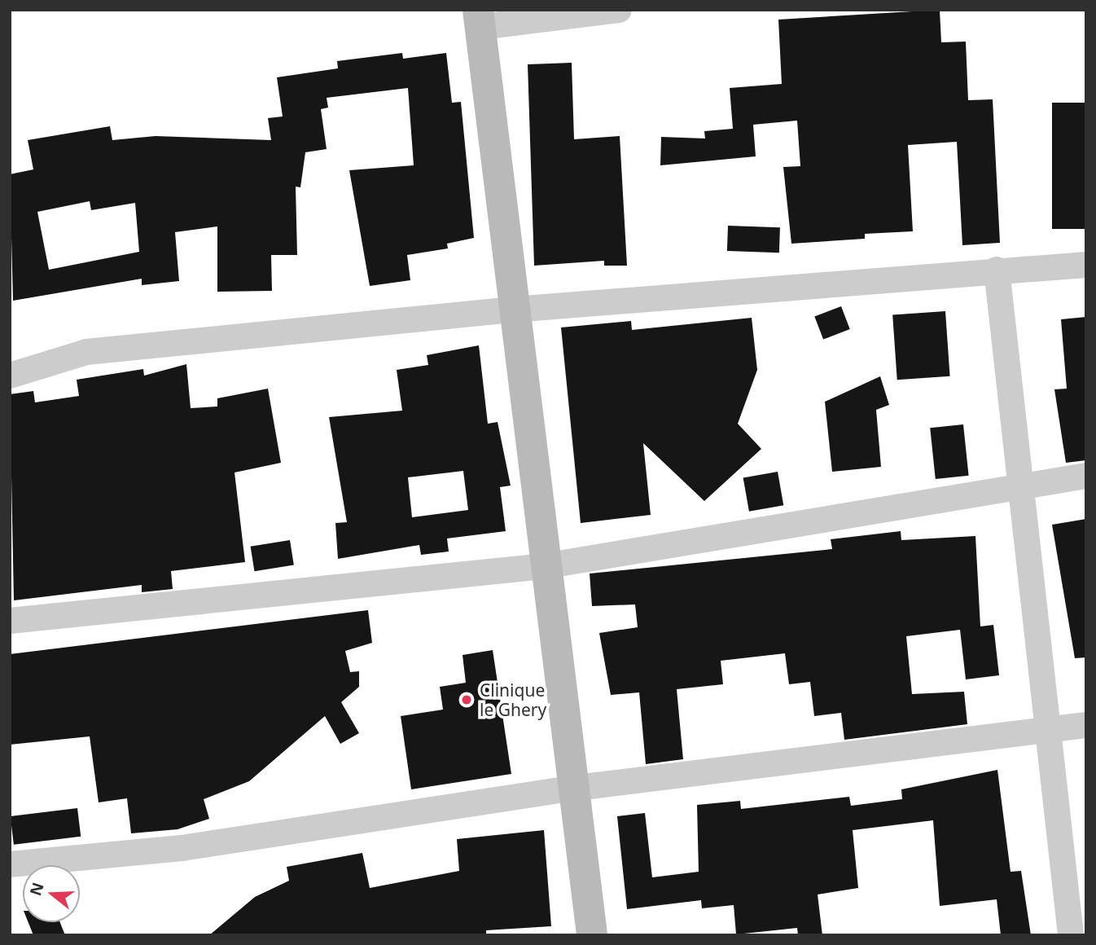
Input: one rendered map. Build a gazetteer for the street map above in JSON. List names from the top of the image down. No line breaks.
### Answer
{"places":["Clinique le Ghery"],"north":"left"}
